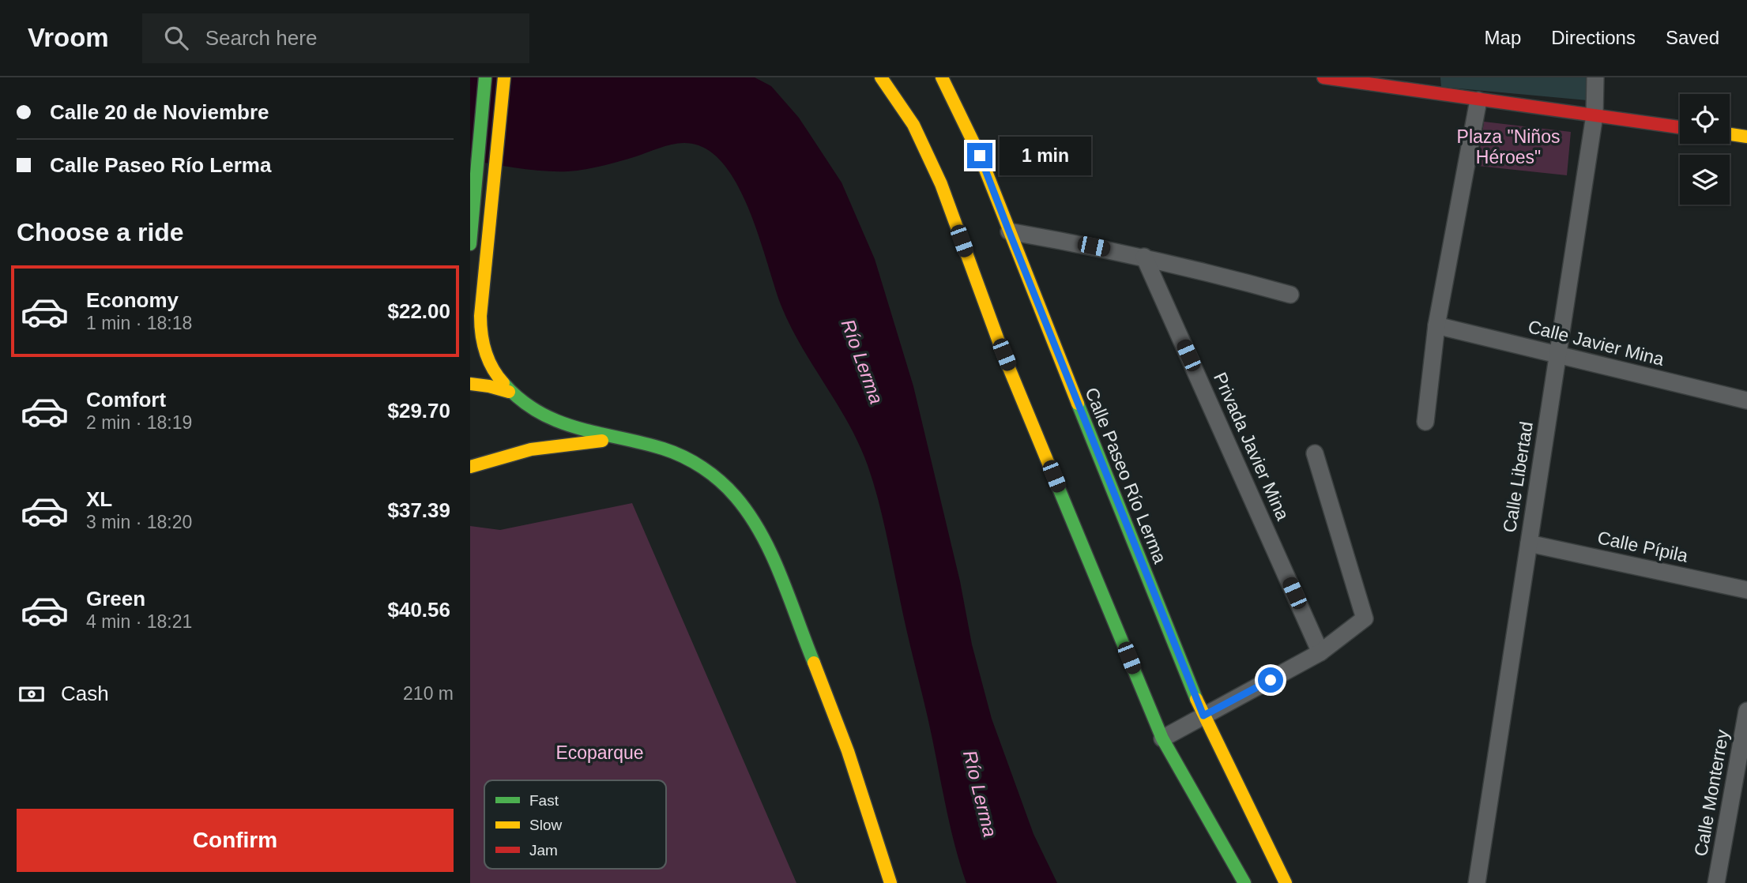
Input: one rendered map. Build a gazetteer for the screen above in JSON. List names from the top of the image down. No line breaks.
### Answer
{"streets":{"street":["Calle Javier Mina","Privada Javier Mina","Calle Paseo Río Lerma","Calle Libertad","Calle Pípila","Calle Monterrey"]},"crossings":[["Calle Javier Mina","Calle Libertad"],["Calle Libertad","Calle Pípila"]],"water":["Río Lerma"],"parks":["Plaza \"Niños Héroes\"","Ecoparque"],"legend":["Fast","Slow","Jam"],"page":{"header":"Vroom","search":"Search here","nav":["Map","Directions","Saved"],"banner":["Calle 20 de Noviembre","Calle Paseo Río Lerma"],"bubble":"1 min","heading":"Choose a ride","list":[{"name":"Economy","note":"1 min · 18:18","value":"$22.00"},{"name":"Comfort","note":"2 min · 18:19","value":"$29.70"},{"name":"XL","note":"3 min · 18:20","value":"$37.39"},{"name":"Green","note":"4 min · 18:21","value":"$40.56"}],"pay":["Cash","210 m"],"buttons":"Confirm"}}
